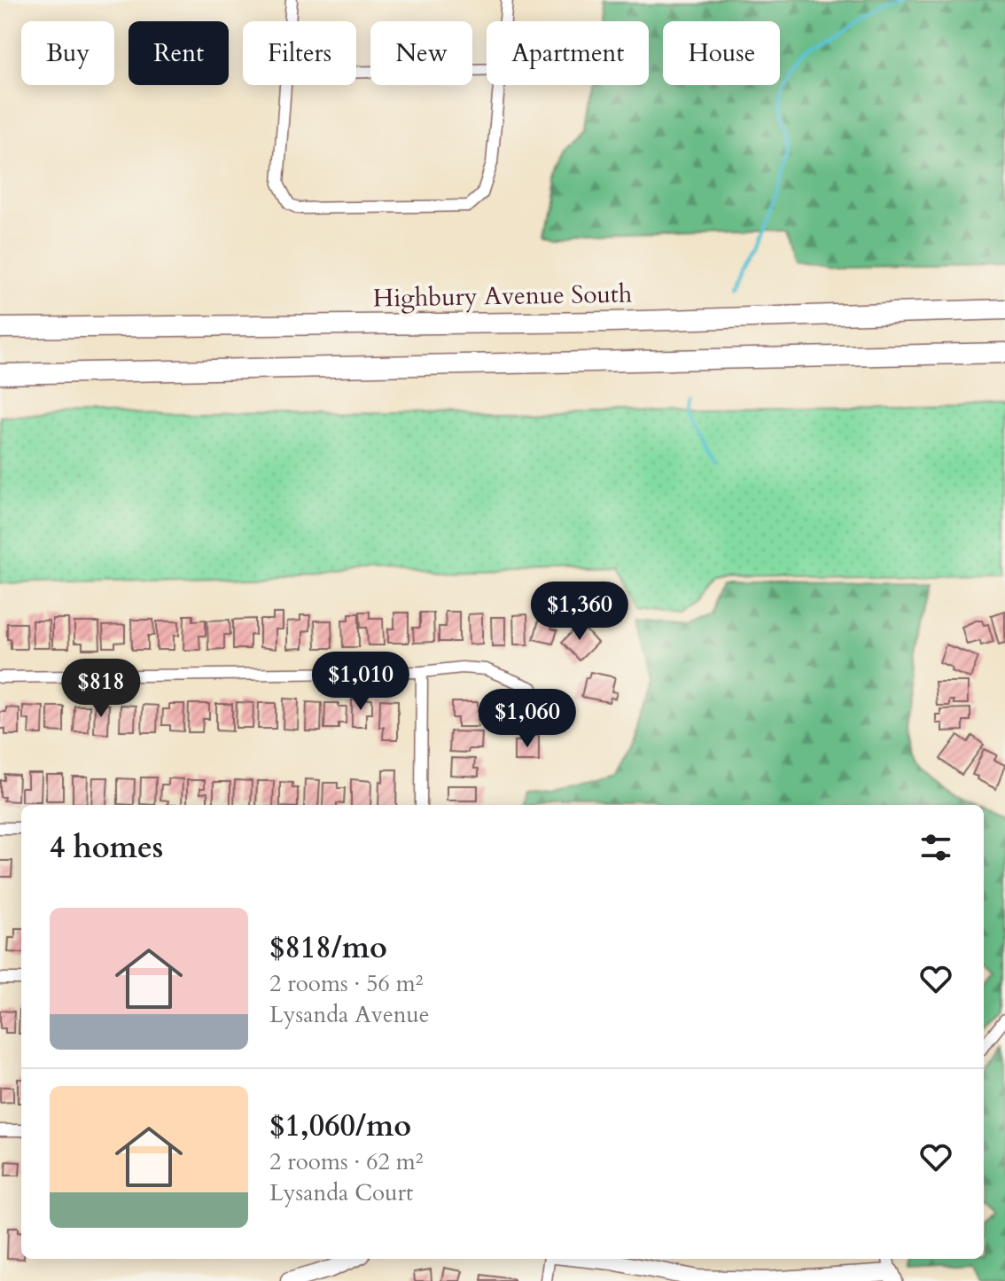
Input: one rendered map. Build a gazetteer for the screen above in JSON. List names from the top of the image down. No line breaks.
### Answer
{"streets":{"highway":["Highbury Avenue South"]},"page":{"chip":["Buy","Rent","Filters","New","Apartment","House"],"price":["$1,360","$1,010","$818","$1,060"],"heading":"4 homes","list":[{"name":"$818/mo","note":"2 rooms · 56 m² · Lysanda Avenue"},{"name":"$1,060/mo","note":"2 rooms · 62 m² · Lysanda Court"}]}}
